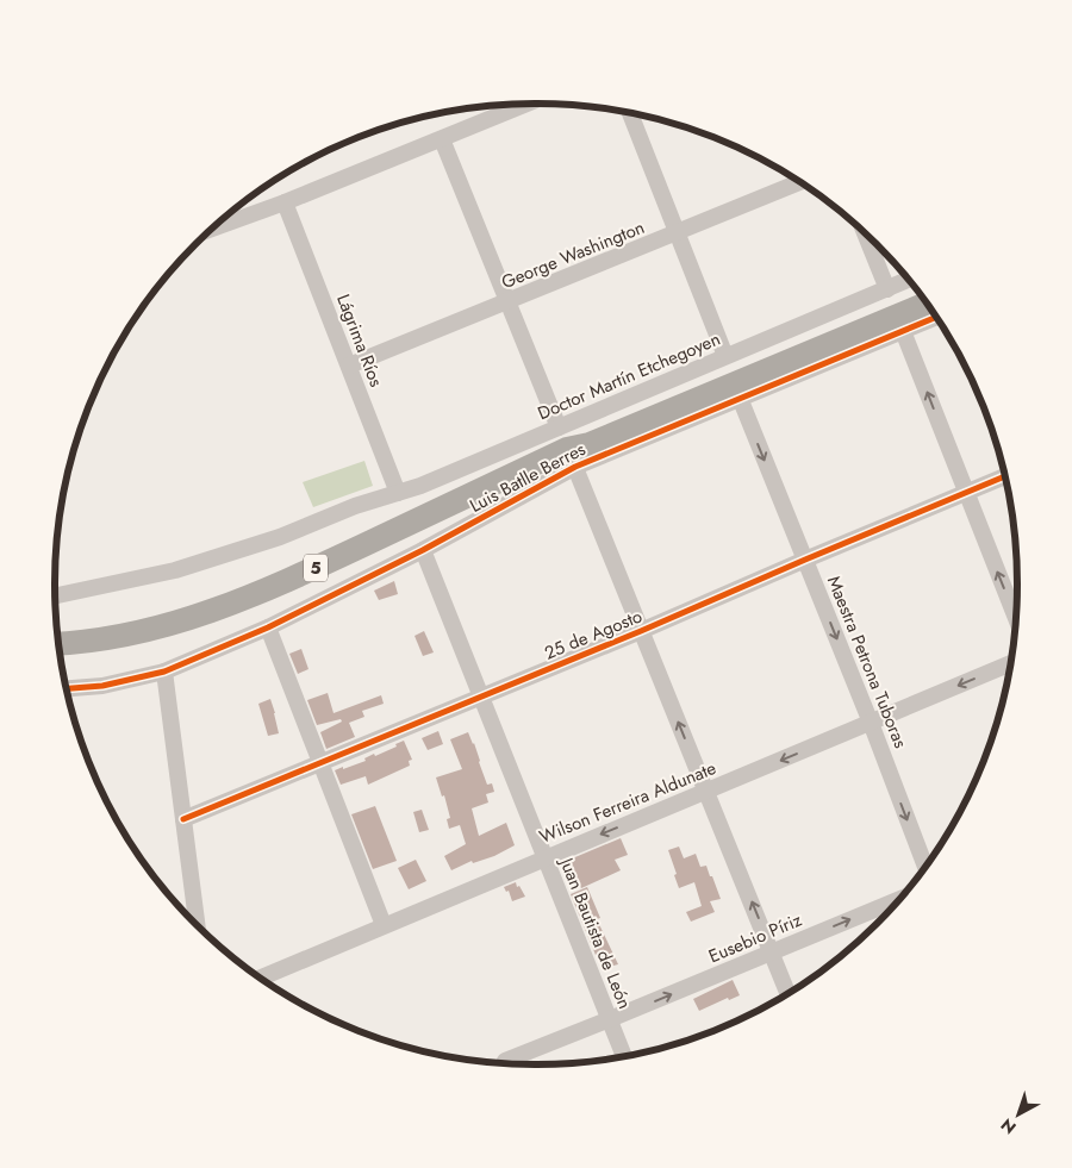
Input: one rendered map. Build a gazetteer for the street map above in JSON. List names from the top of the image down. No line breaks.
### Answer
{"streets":{"highway":["5"],"street":["George Washington","Lágrima Ríos","Doctor Martín Etchegoyen","Luis Batlle Berres","25 de Agosto","Maestra Petrona Tuboras","Wilson Ferreira Aldunate","Juan Bautista de León","Eusebio Píriz"]},"crossings":[["George Washington","Lágrima Ríos"],["Lágrima Ríos","Doctor Martín Etchegoyen"],["Doctor Martín Etchegoyen","Luis Batlle Berres"],["Doctor Martín Etchegoyen","5"],["Luis Batlle Berres","5"],["Luis Batlle Berres","Maestra Petrona Tuboras"],["Luis Batlle Berres","Juan Bautista de León"],["25 de Agosto","Maestra Petrona Tuboras"],["25 de Agosto","Juan Bautista de León"],["Maestra Petrona Tuboras","Wilson Ferreira Aldunate"],["Wilson Ferreira Aldunate","Juan Bautista de León"],["Juan Bautista de León","Eusebio Píriz"]],"one_way":["Maestra Petrona Tuboras","Wilson Ferreira Aldunate","Eusebio Píriz"],"north":"bottom left"}
